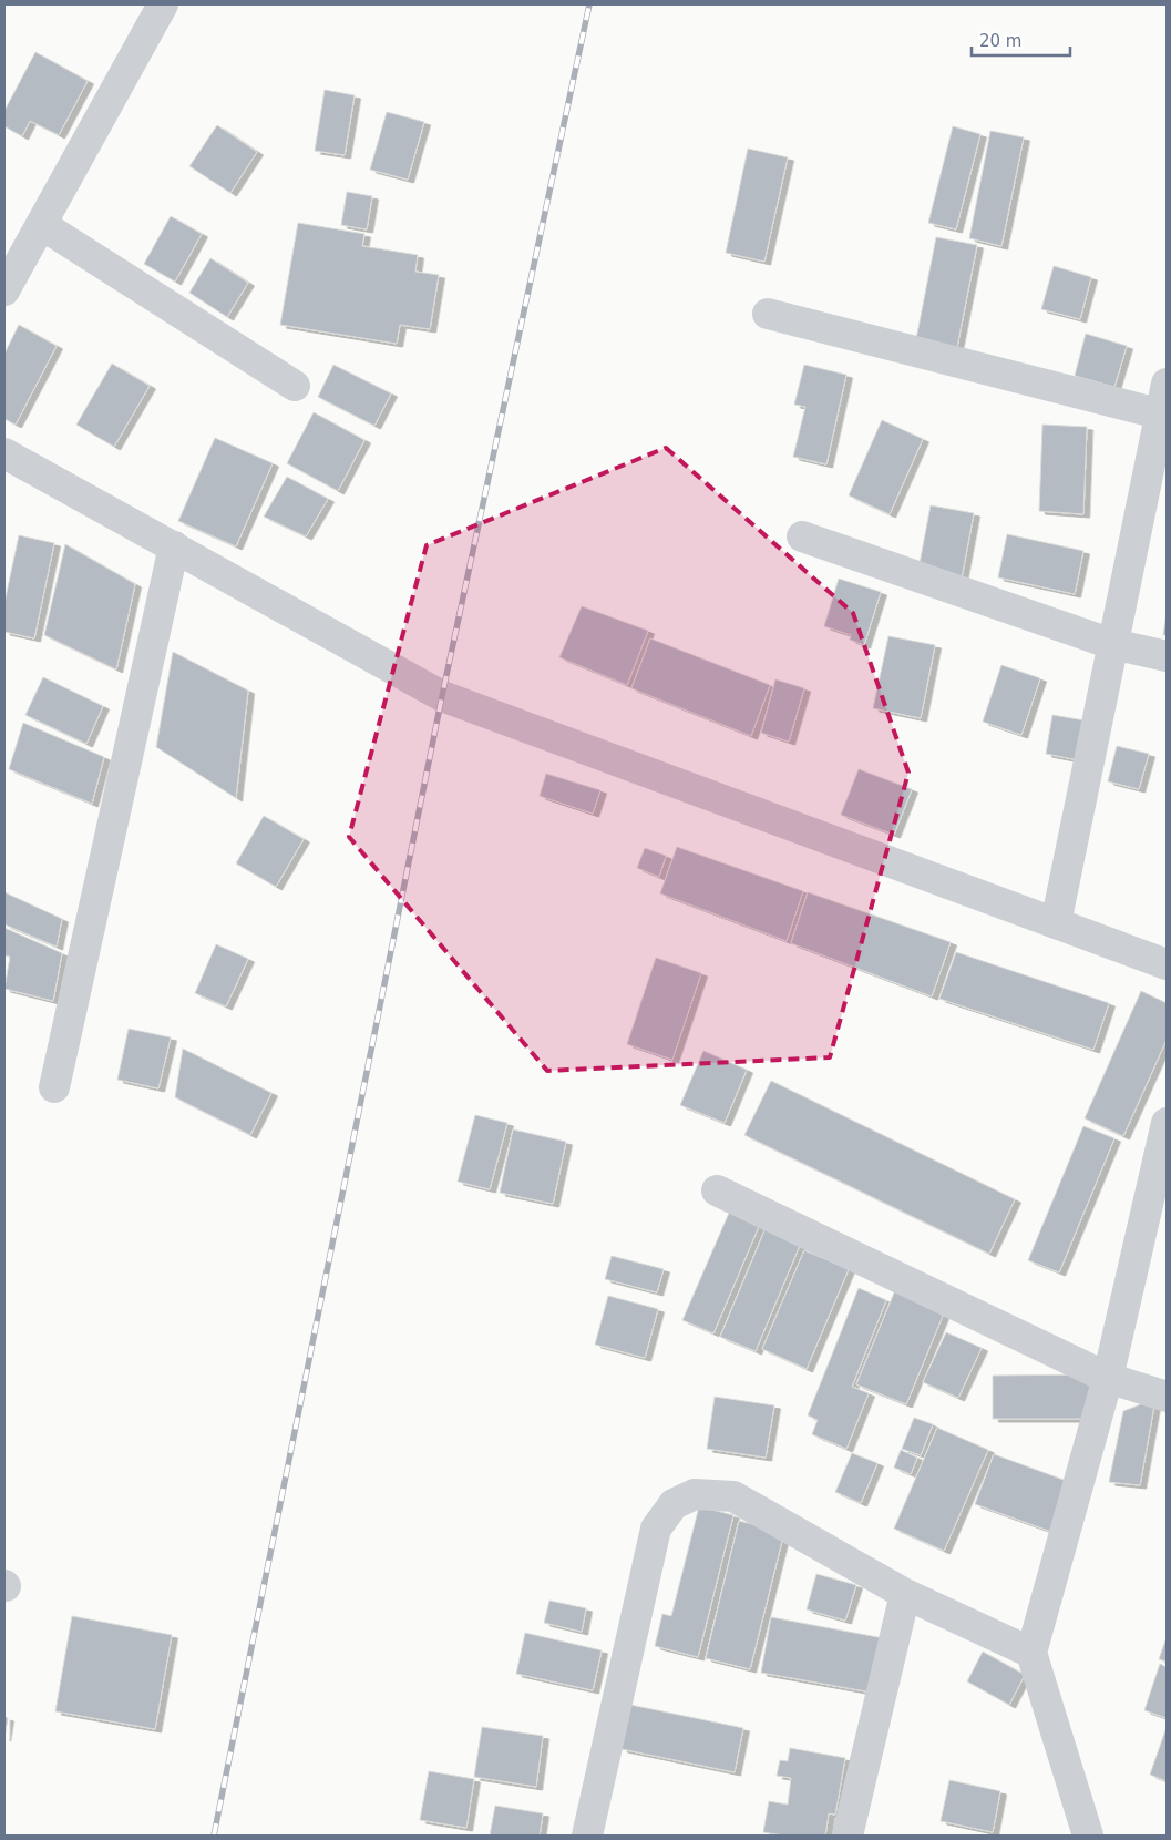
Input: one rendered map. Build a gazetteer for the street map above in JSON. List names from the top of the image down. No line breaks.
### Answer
{"scale_bar":"20 m"}
